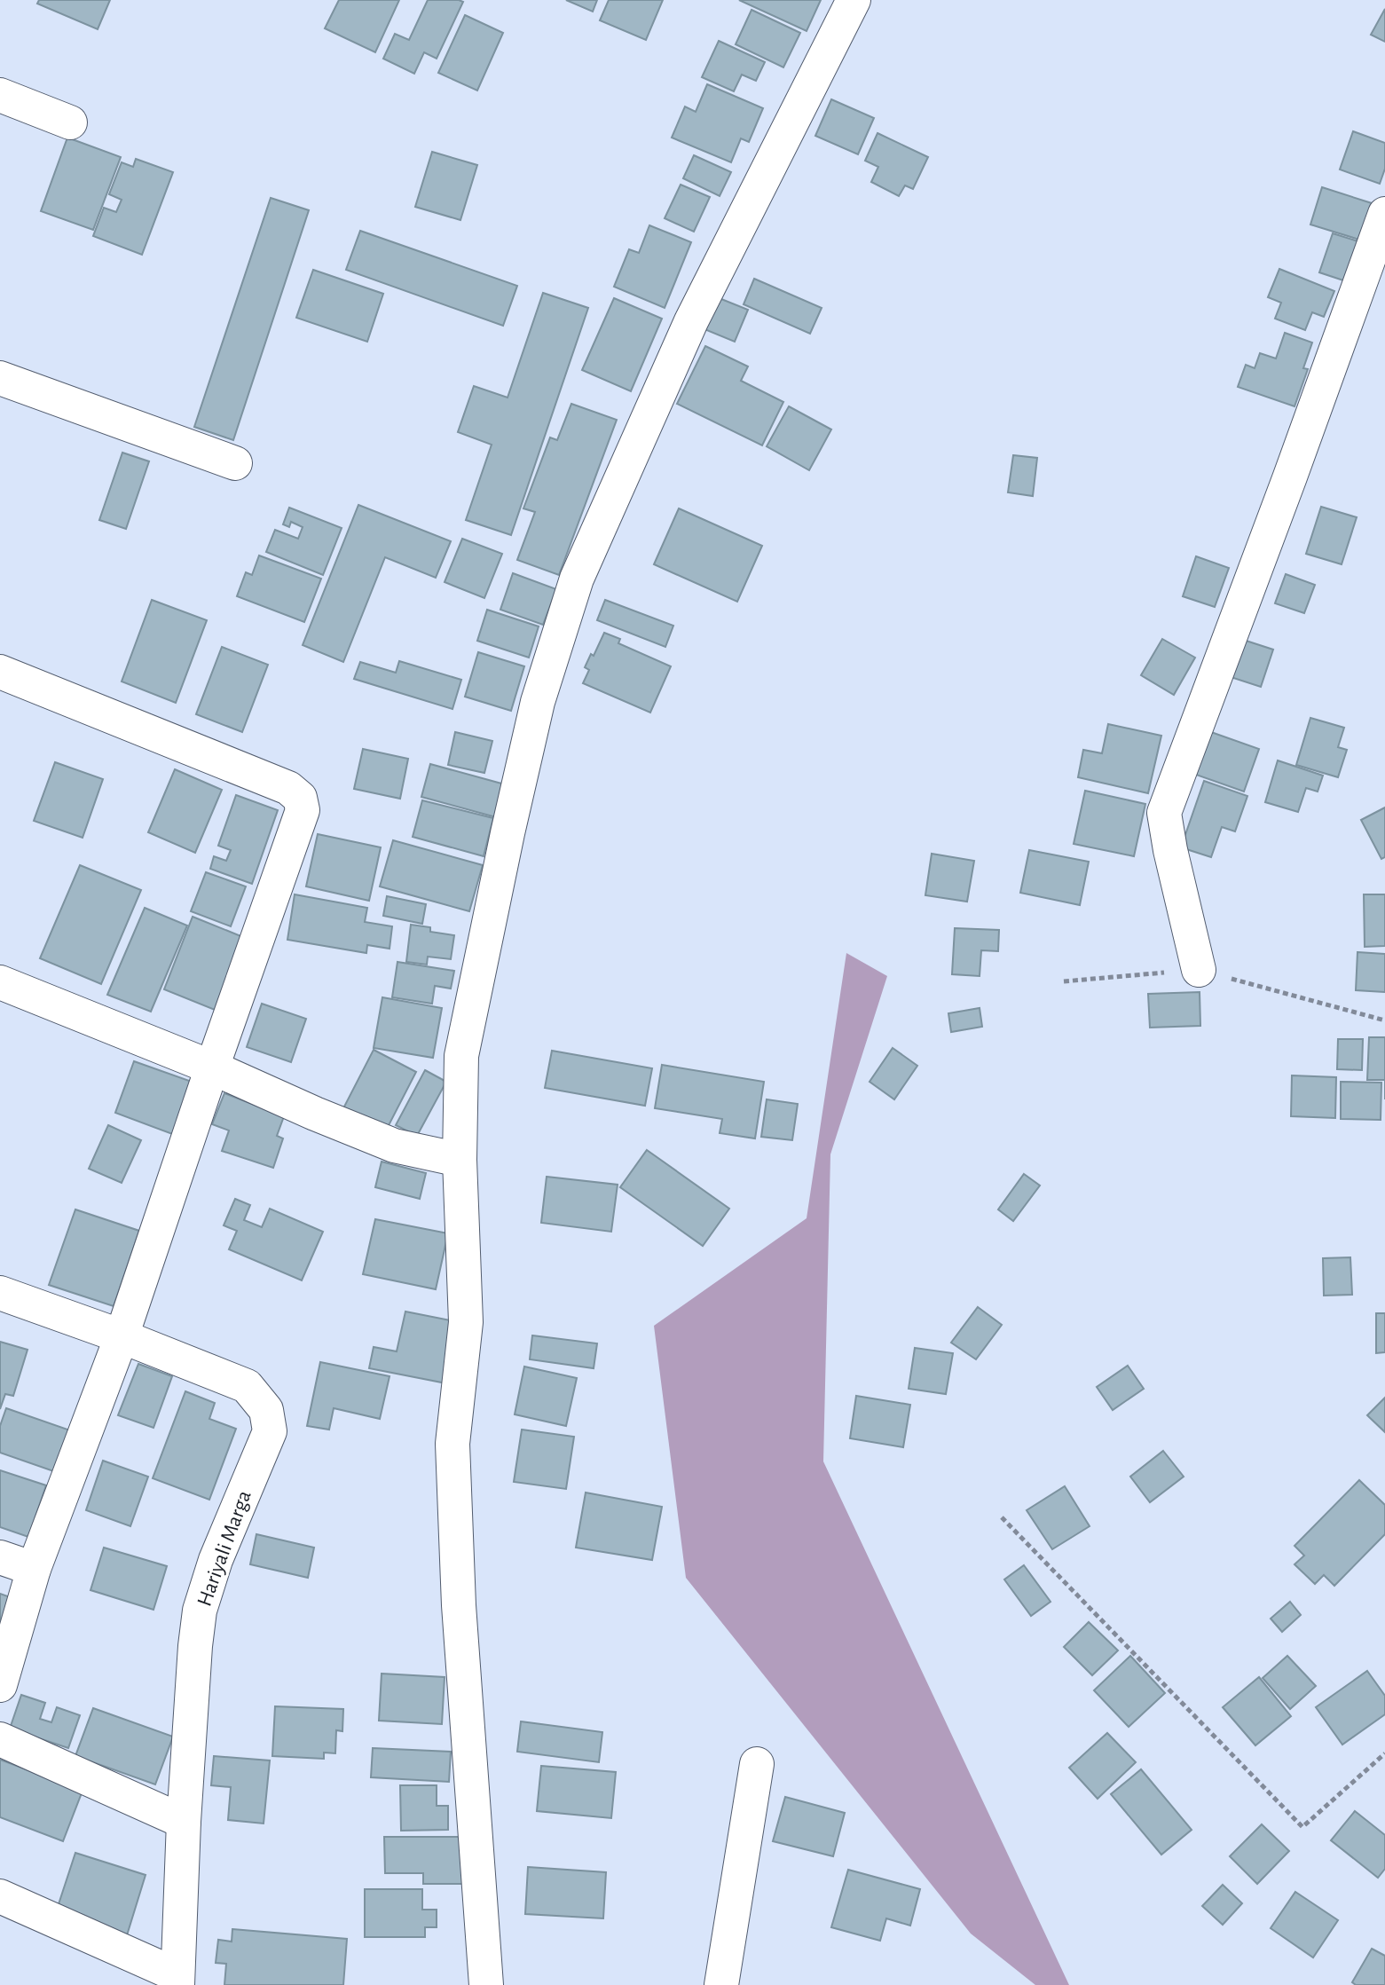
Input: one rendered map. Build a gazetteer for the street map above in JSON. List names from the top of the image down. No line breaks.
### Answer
{"streets":{"street":["Hariyali Marga"]}}
